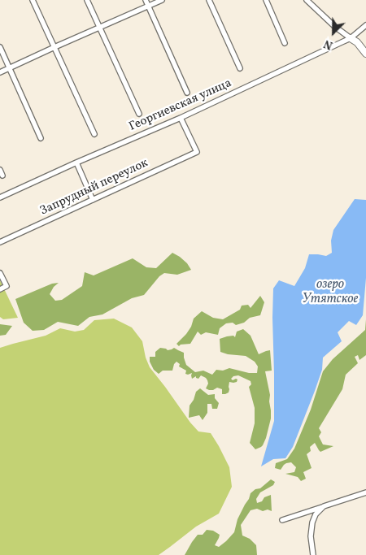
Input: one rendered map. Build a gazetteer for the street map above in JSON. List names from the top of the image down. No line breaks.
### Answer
{"streets":{"street":["Георгиевская улица","Запрудный переулок"]},"crossings":[["Георгиевская улица","Запрудный переулок"]],"water":["озеро Утятское"],"north":"bottom left"}
